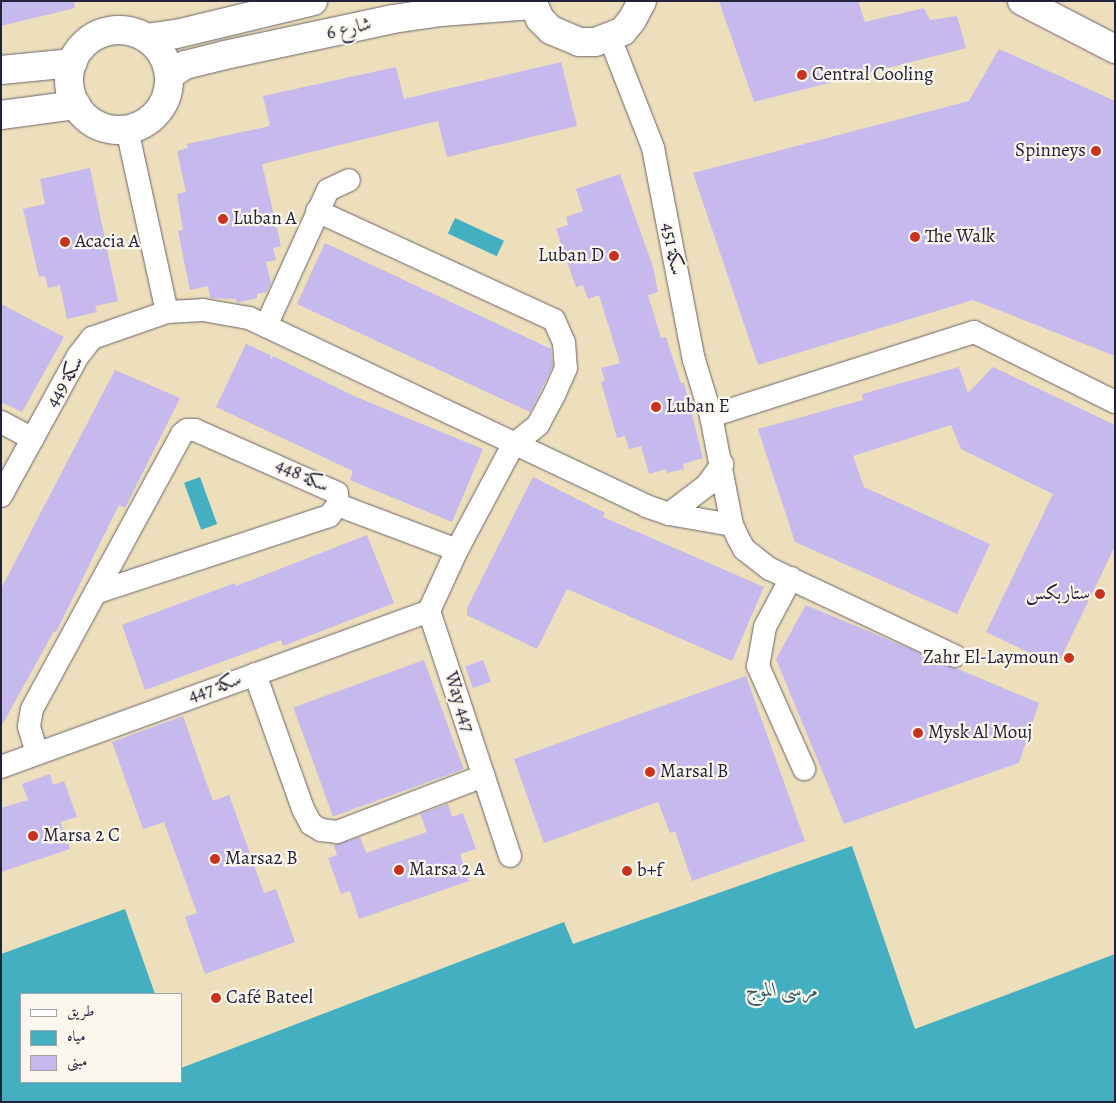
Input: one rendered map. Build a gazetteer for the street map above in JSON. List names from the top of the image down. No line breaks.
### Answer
{"streets":{"street":["شارع 6","سكة 451","سكة 449","سكة 448","سكة 447","Way 447"]},"crossings":[["سكة 451","سكة 449"],["سكة 448","سكة 447"],["سكة 447","Way 447"]],"water":["مرسى الموج"],"places":["Central Cooling","Spinneys","Luban A","The Walk","Acacia A","Luban D","Luban E","ستاربكس","Zahr El-Laymoun","Mysk Al Mouj","Marsal B","Marsa 2 C","Marsa2 B","Marsa 2 A","b+f","Café Bateel"],"legend":["طريق","مياه","مبنى"]}
